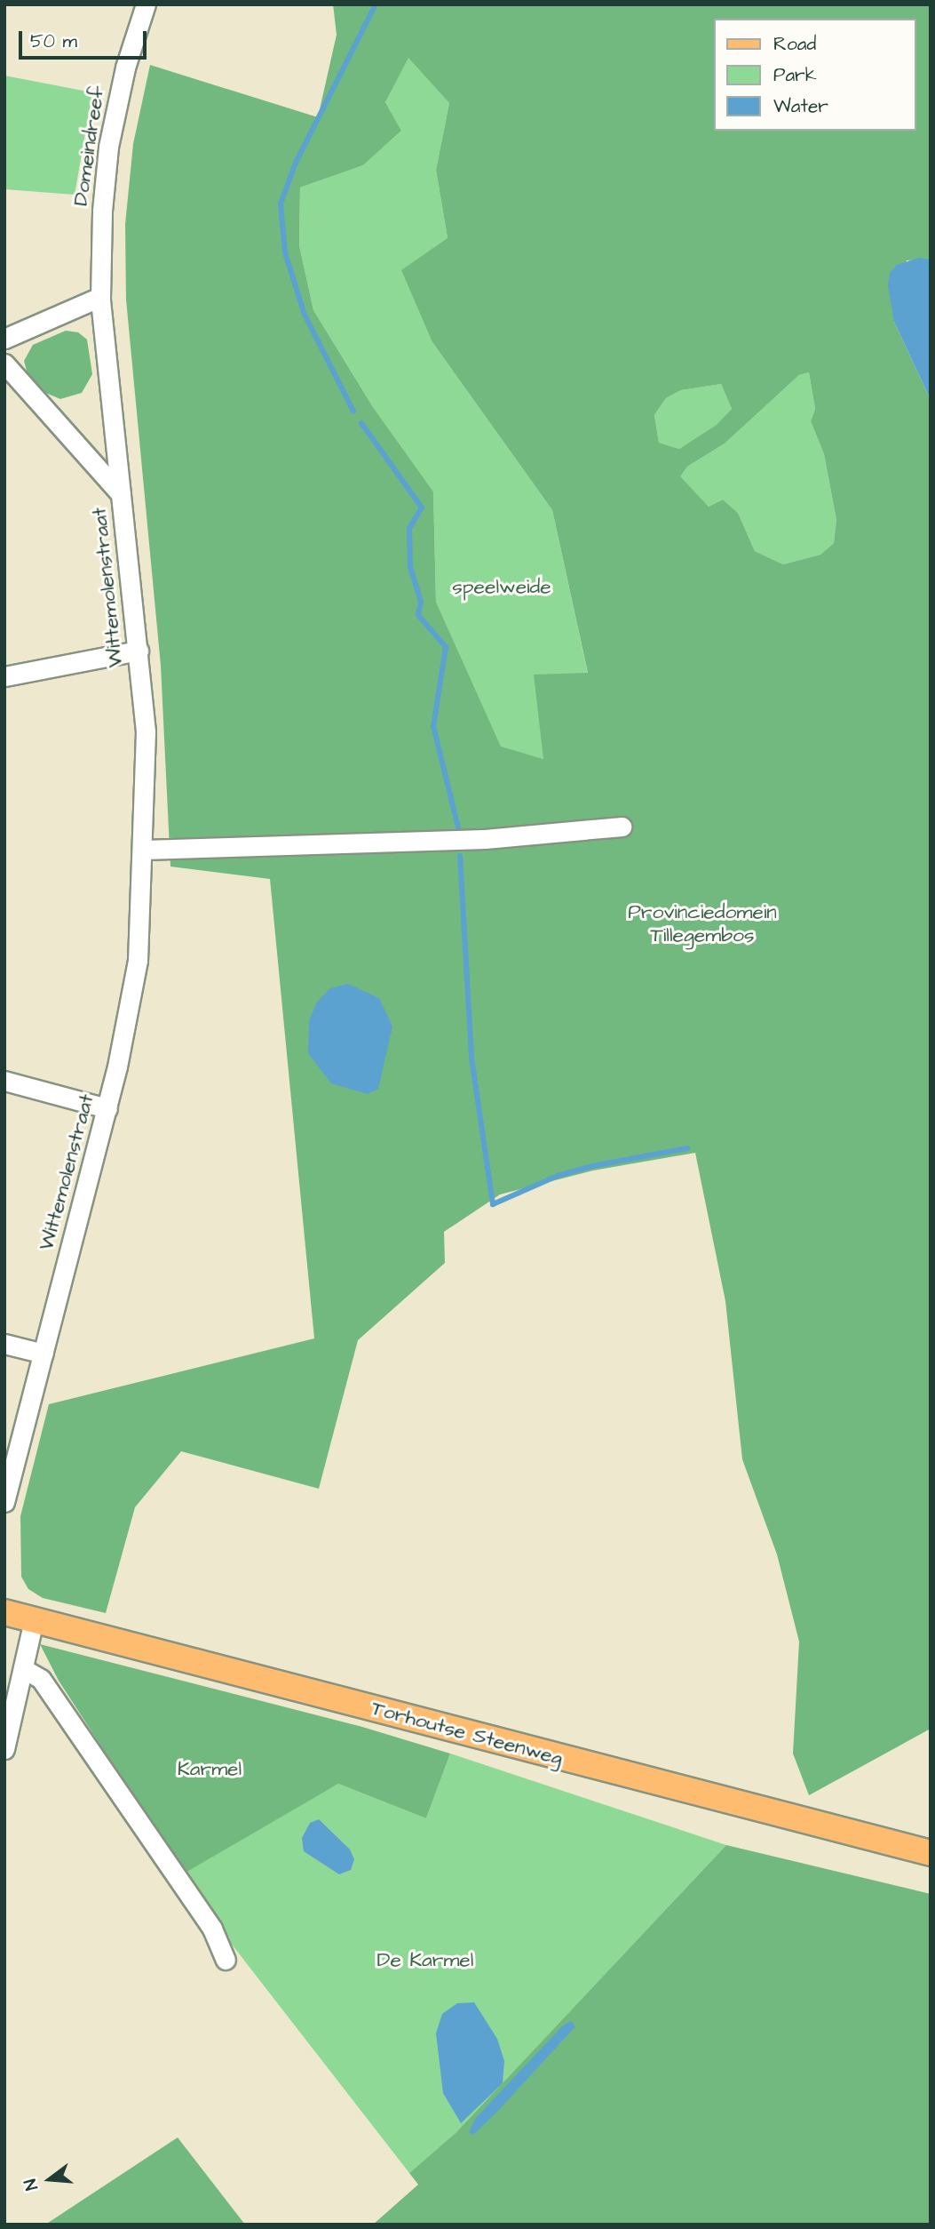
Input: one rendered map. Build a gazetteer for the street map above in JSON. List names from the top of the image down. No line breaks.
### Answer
{"streets":{"main road":["Torhoutse Steenweg"],"street":["Domeindreef","Wittemolenstraat"]},"crossings":[["Domeindreef","Wittemolenstraat"]],"parks":["speelweide","Provinciedomein Tillegembos","Karmel","De Karmel"],"legend":["Road","Park","Water"],"scale_bar":"50 m","north":"left"}
